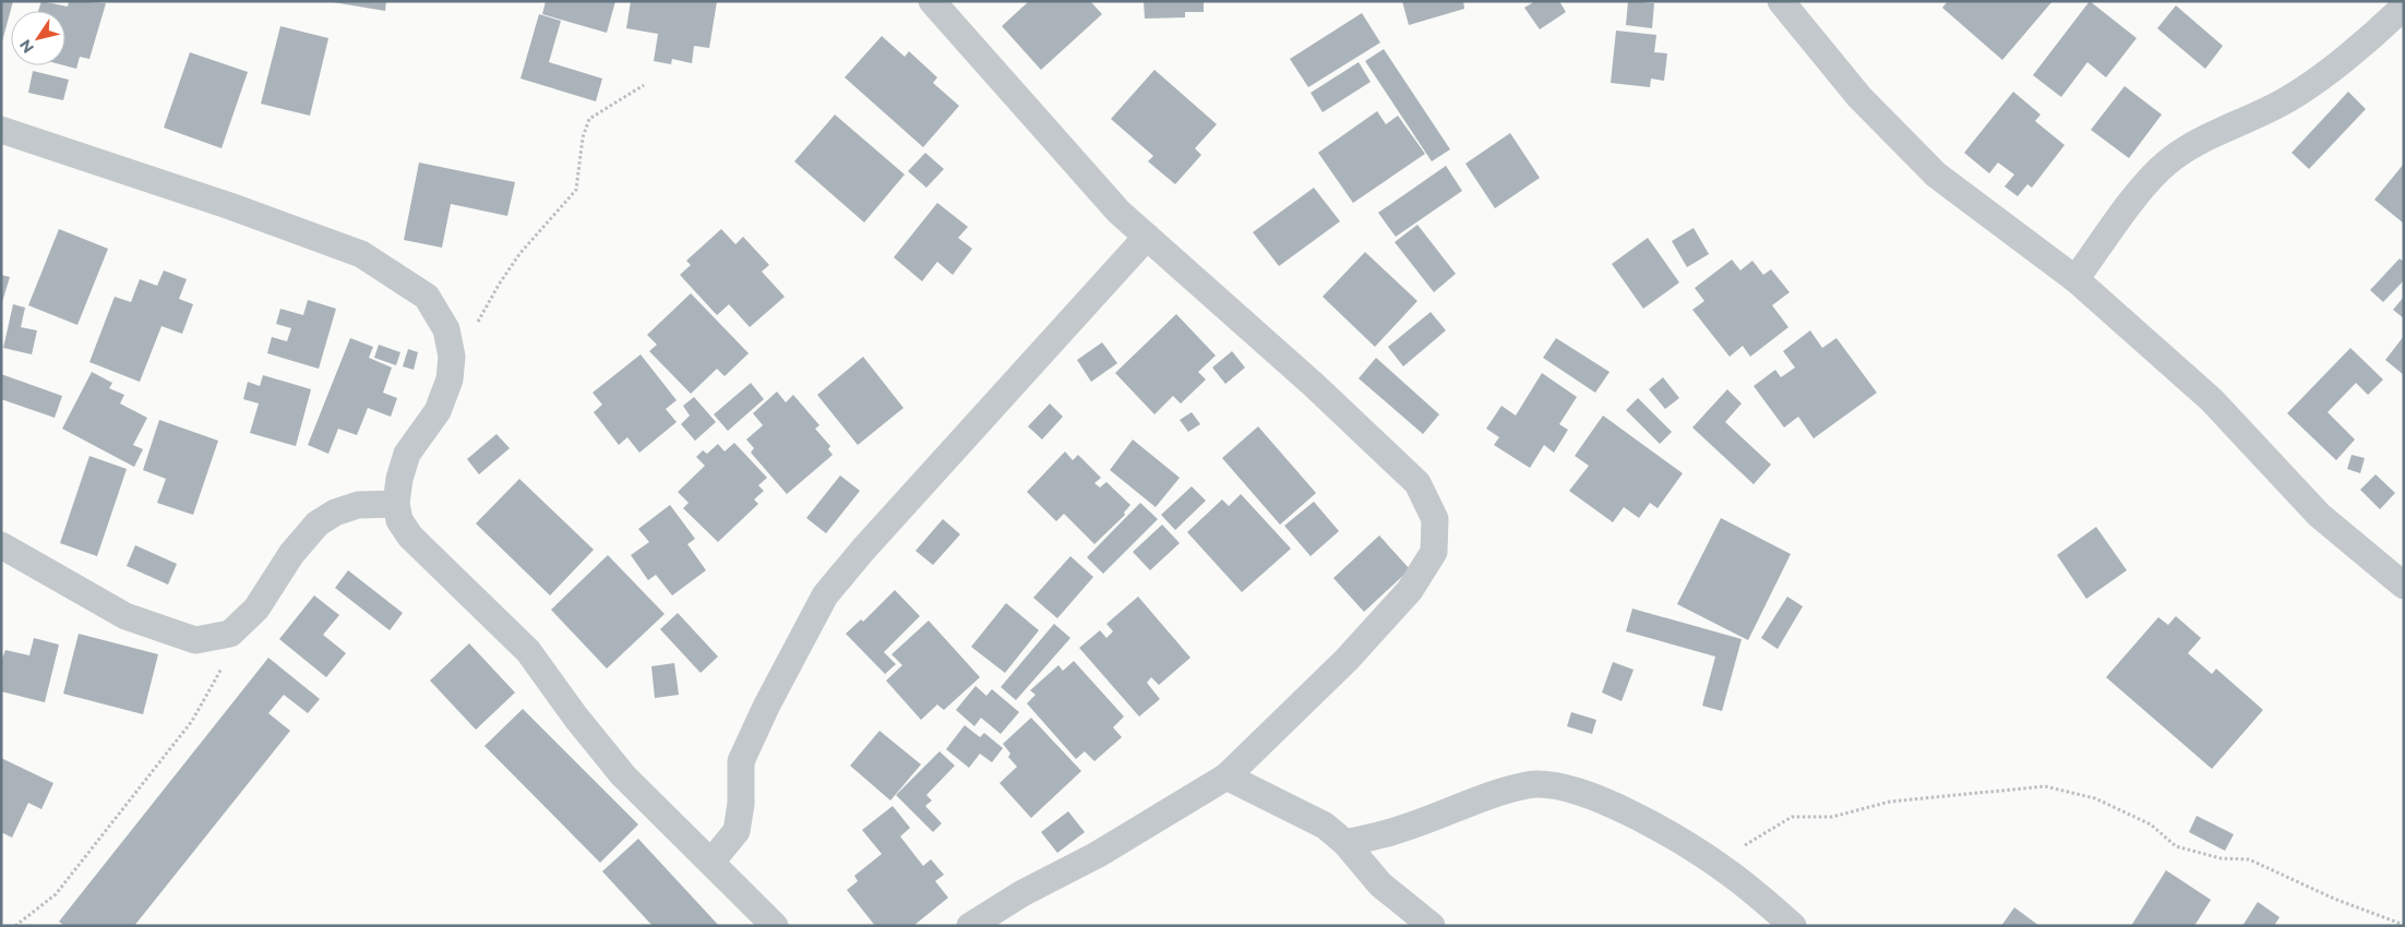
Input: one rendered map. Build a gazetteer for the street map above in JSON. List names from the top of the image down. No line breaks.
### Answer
{"north":"bottom left"}
